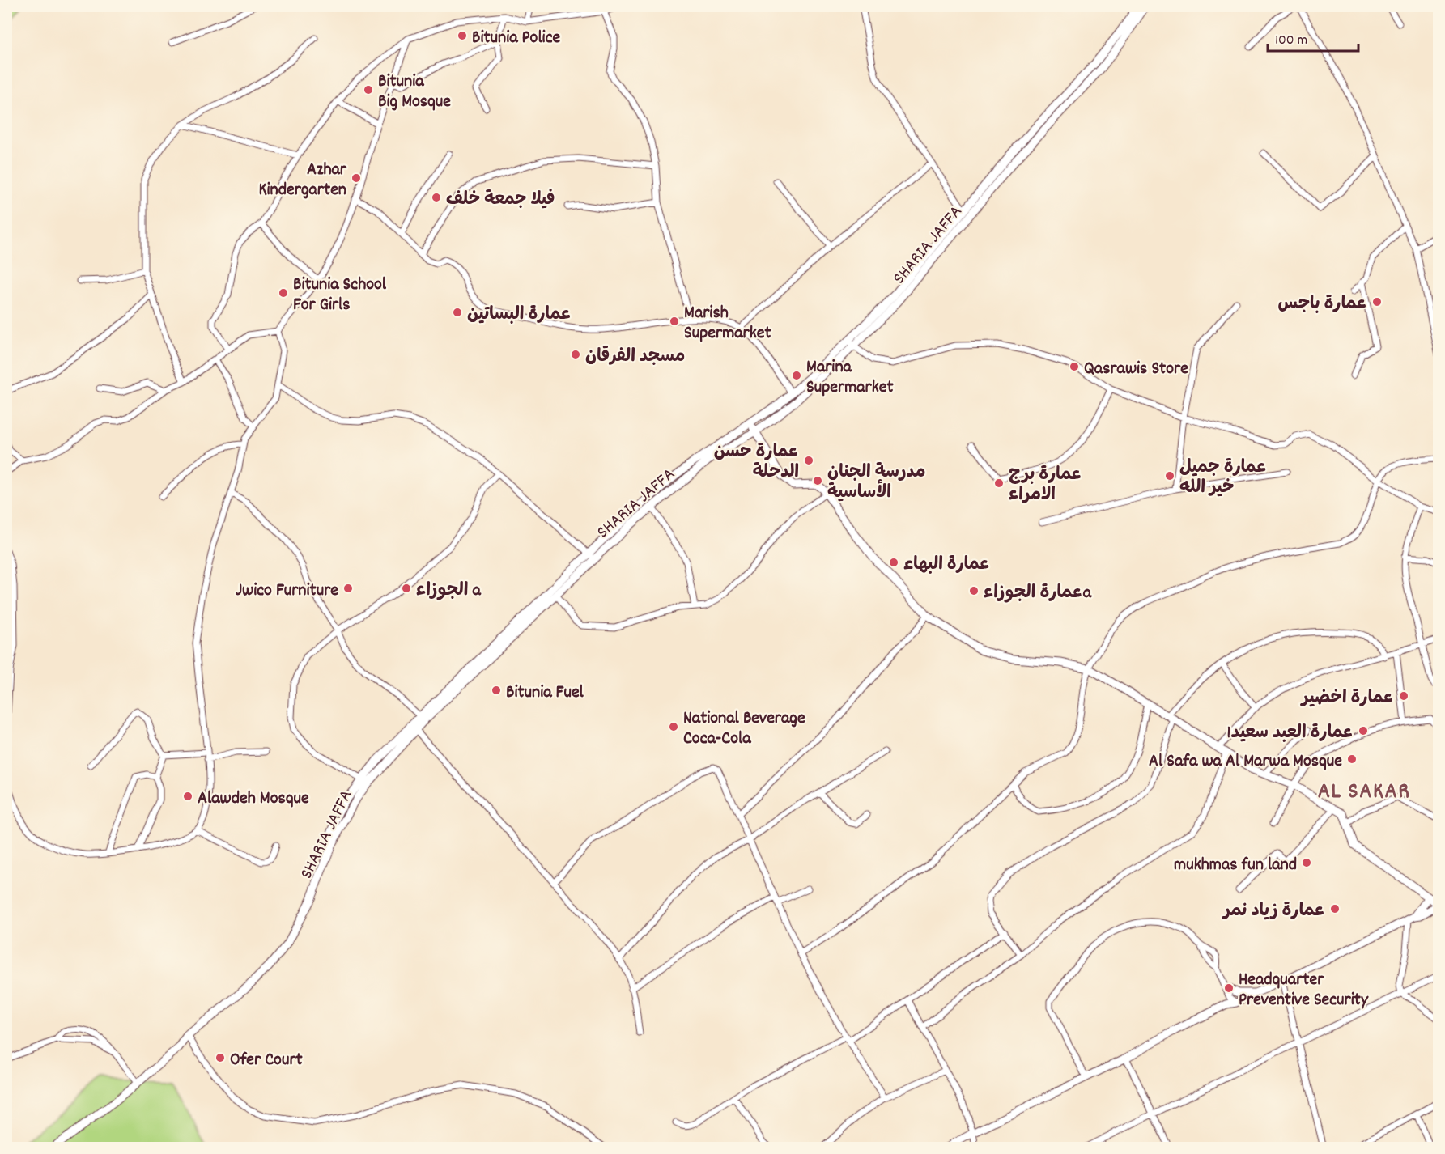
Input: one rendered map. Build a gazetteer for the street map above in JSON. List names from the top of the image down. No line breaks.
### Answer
{"streets":{"street":["SHARIA JAFFA"]},"districts":["AL SAKAR"],"places":["Bitunia Police","Bitunia Big Mosque","Azhar Kindergarten","فيلا جمعة خلف","Bitunia School For Girls","عمارة باجس","عمارة البساتين","Marish Supermarket","مسجد الفرقان","Qasrawis Store","Marina Supermarket","عمارة حسن الدحلة","عمارة جميل خير الله","مدرسة الجنان الأساسية","عمارة برج الامراء","عمارة البهاء","Jwico Furniture","الجوزاء a","عمارة الجوزاءa","Bitunia Fuel","عمارة اخضير","National Beverage Coca-Cola","عمارة العبد سعيد1","Al Safa wa Al Marwa Mosque","Alawdeh Mosque","mukhmas fun land","عمارة زياد نمر","Headquarter Preventive Security","Ofer Court"],"scale_bar":"100 m"}
